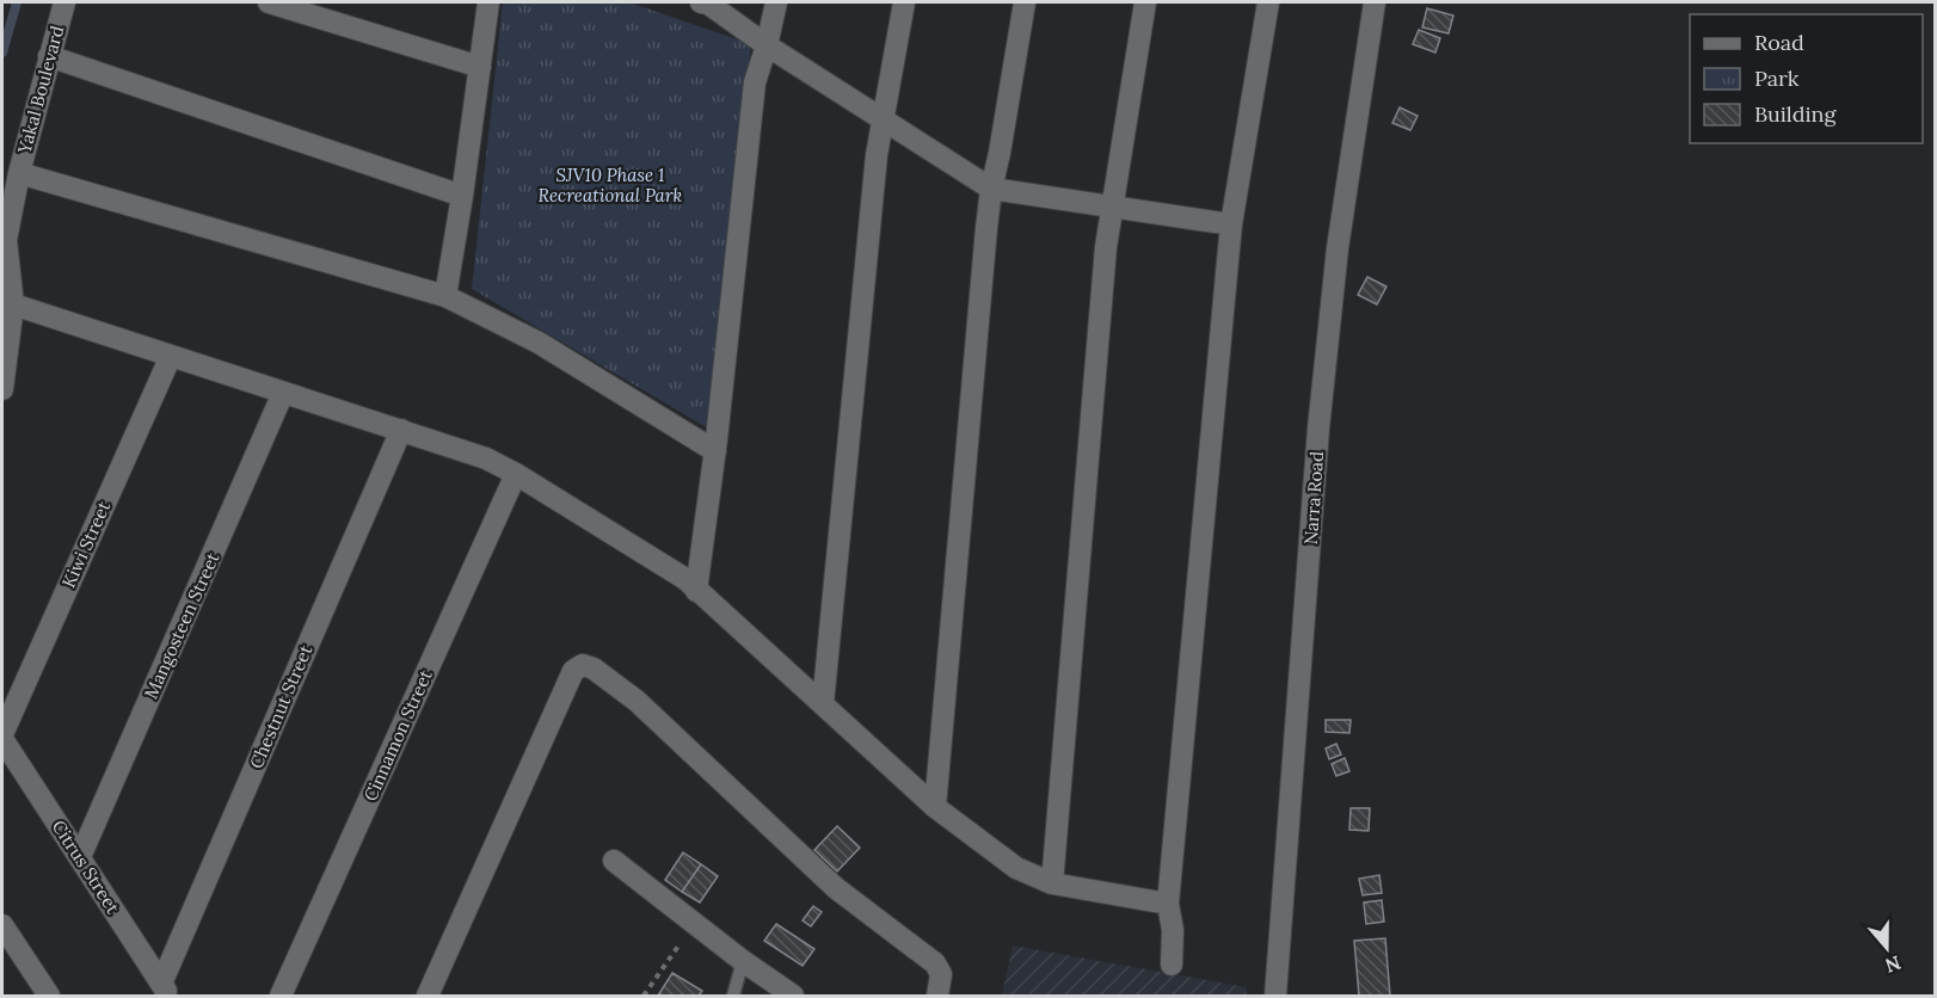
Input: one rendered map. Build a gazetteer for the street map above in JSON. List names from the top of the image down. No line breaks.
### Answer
{"streets":{"street":["Yakal Boulevard","Narra Road","Kiwi Street","Mangosteen Street","Chestnut Street","Cinnamon Street","Citrus Street"]},"crossings":[["Kiwi Street","Citrus Street"],["Mangosteen Street","Citrus Street"],["Chestnut Street","Citrus Street"]],"parks":["SJV10 Phase 1 Recreational Park"],"legend":["Road","Park","Building"],"north":"bottom"}
